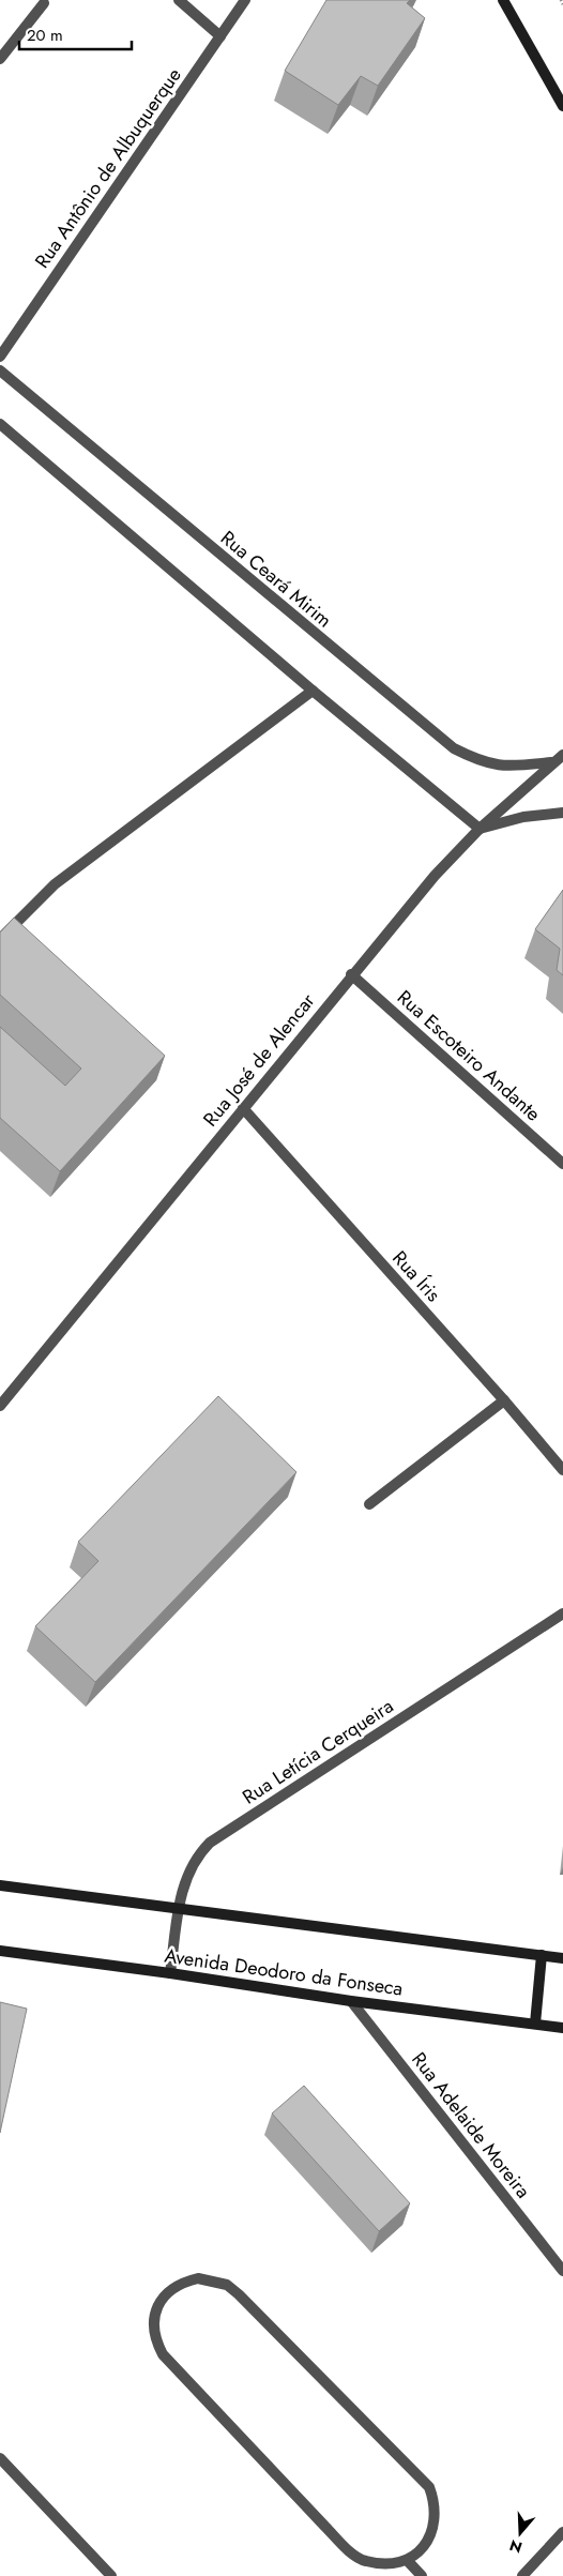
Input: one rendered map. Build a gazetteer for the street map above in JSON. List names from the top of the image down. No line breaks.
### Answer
{"streets":{"main road":["Avenida Deodoro da Fonseca"],"street":["Rua Antônio de Albuquerque","Rua Ceará Mirim","Rua Escoteiro Andante","Rua José de Alencar","Rua Íris","Rua Letícia Cerqueira","Rua Adelaide Moreira"]},"crossings":[["Rua Ceará Mirim","Rua José de Alencar"],["Rua Escoteiro Andante","Rua José de Alencar"],["Rua José de Alencar","Rua Íris"],["Rua Letícia Cerqueira","Avenida Deodoro da Fonseca"],["Avenida Deodoro da Fonseca","Rua Adelaide Moreira"]],"scale_bar":"20 m","north":"bottom"}
